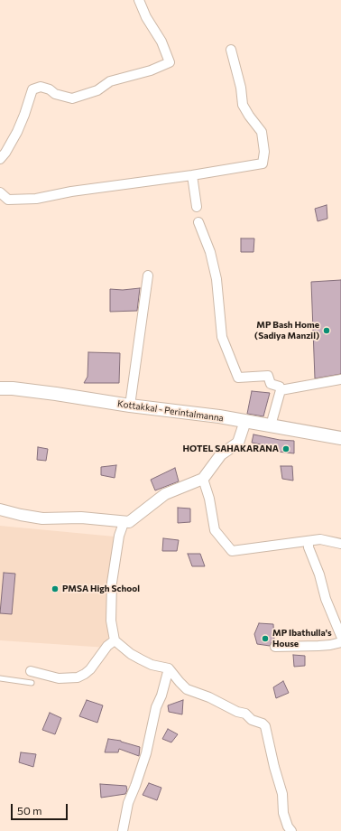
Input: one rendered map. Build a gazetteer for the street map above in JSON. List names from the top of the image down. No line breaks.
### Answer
{"streets":{"main road":["Kottakkal - Perintalmanna"]},"places":["MP Bash Home (Sadiya Manzil)","HOTEL SAHAKARANA","PMSA High School","MP Ibathulla's House"],"scale_bar":"50 m"}
